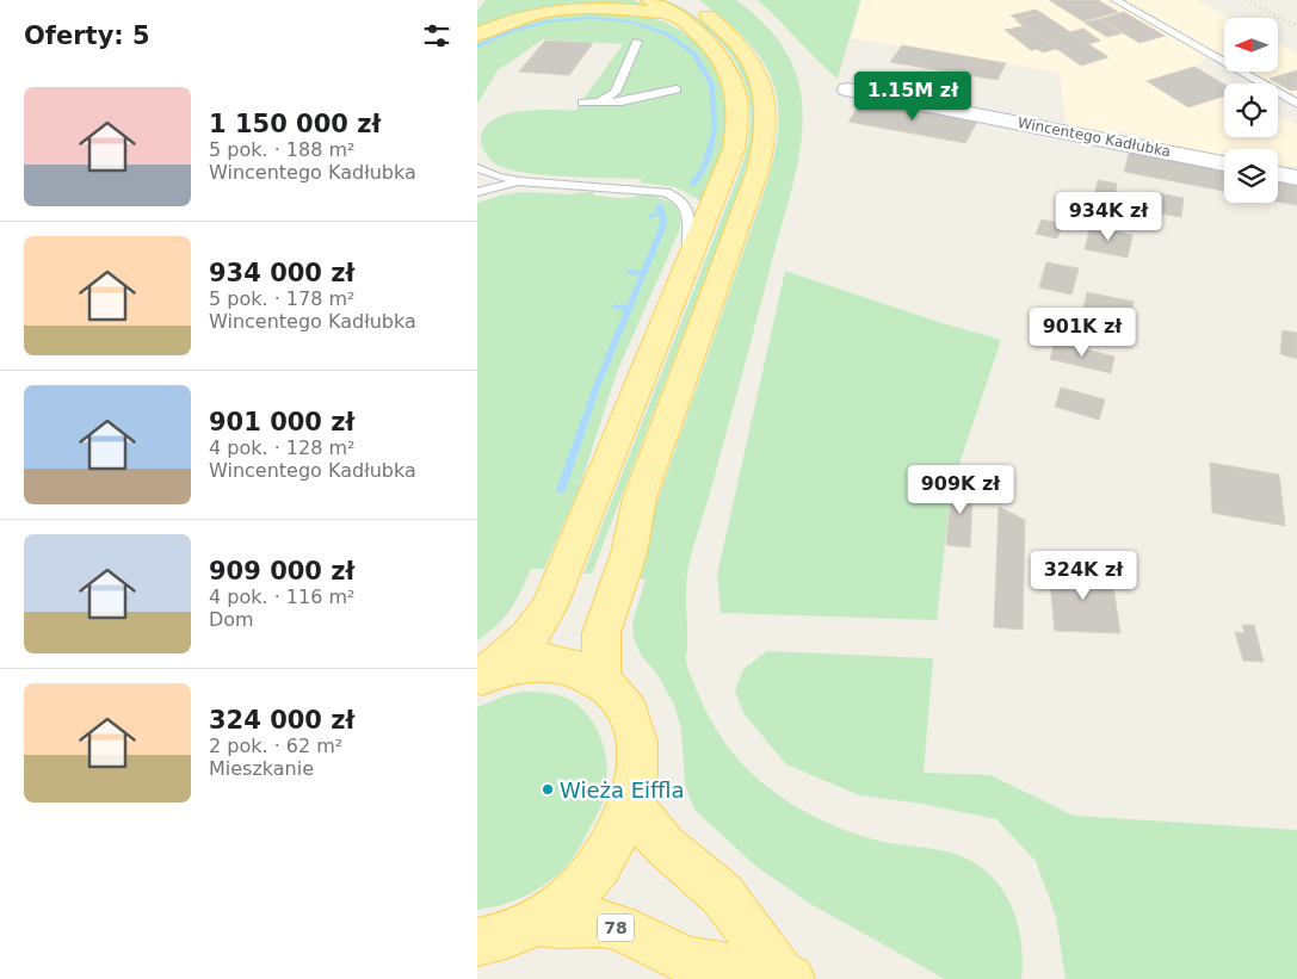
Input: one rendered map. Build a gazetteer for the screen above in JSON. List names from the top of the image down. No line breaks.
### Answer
{"streets":{"main road":["78"],"street":["Wincentego Kadłubka"]},"places":["Wieża Eiffla"],"north":"left","page":{"heading":"Oferty: 5","list":[{"name":"1 150 000 zł","note":"5 pok. · 188 m² · Wincentego Kadłubka"},{"name":"934 000 zł","note":"5 pok. · 178 m² · Wincentego Kadłubka"},{"name":"901 000 zł","note":"4 pok. · 128 m² · Wincentego Kadłubka"},{"name":"909 000 zł","note":"4 pok. · 116 m² · Dom"},{"name":"324 000 zł","note":"2 pok. · 62 m² · Mieszkanie"}],"price":["1.15M zł","934K zł","901K zł","909K zł","324K zł"]}}
